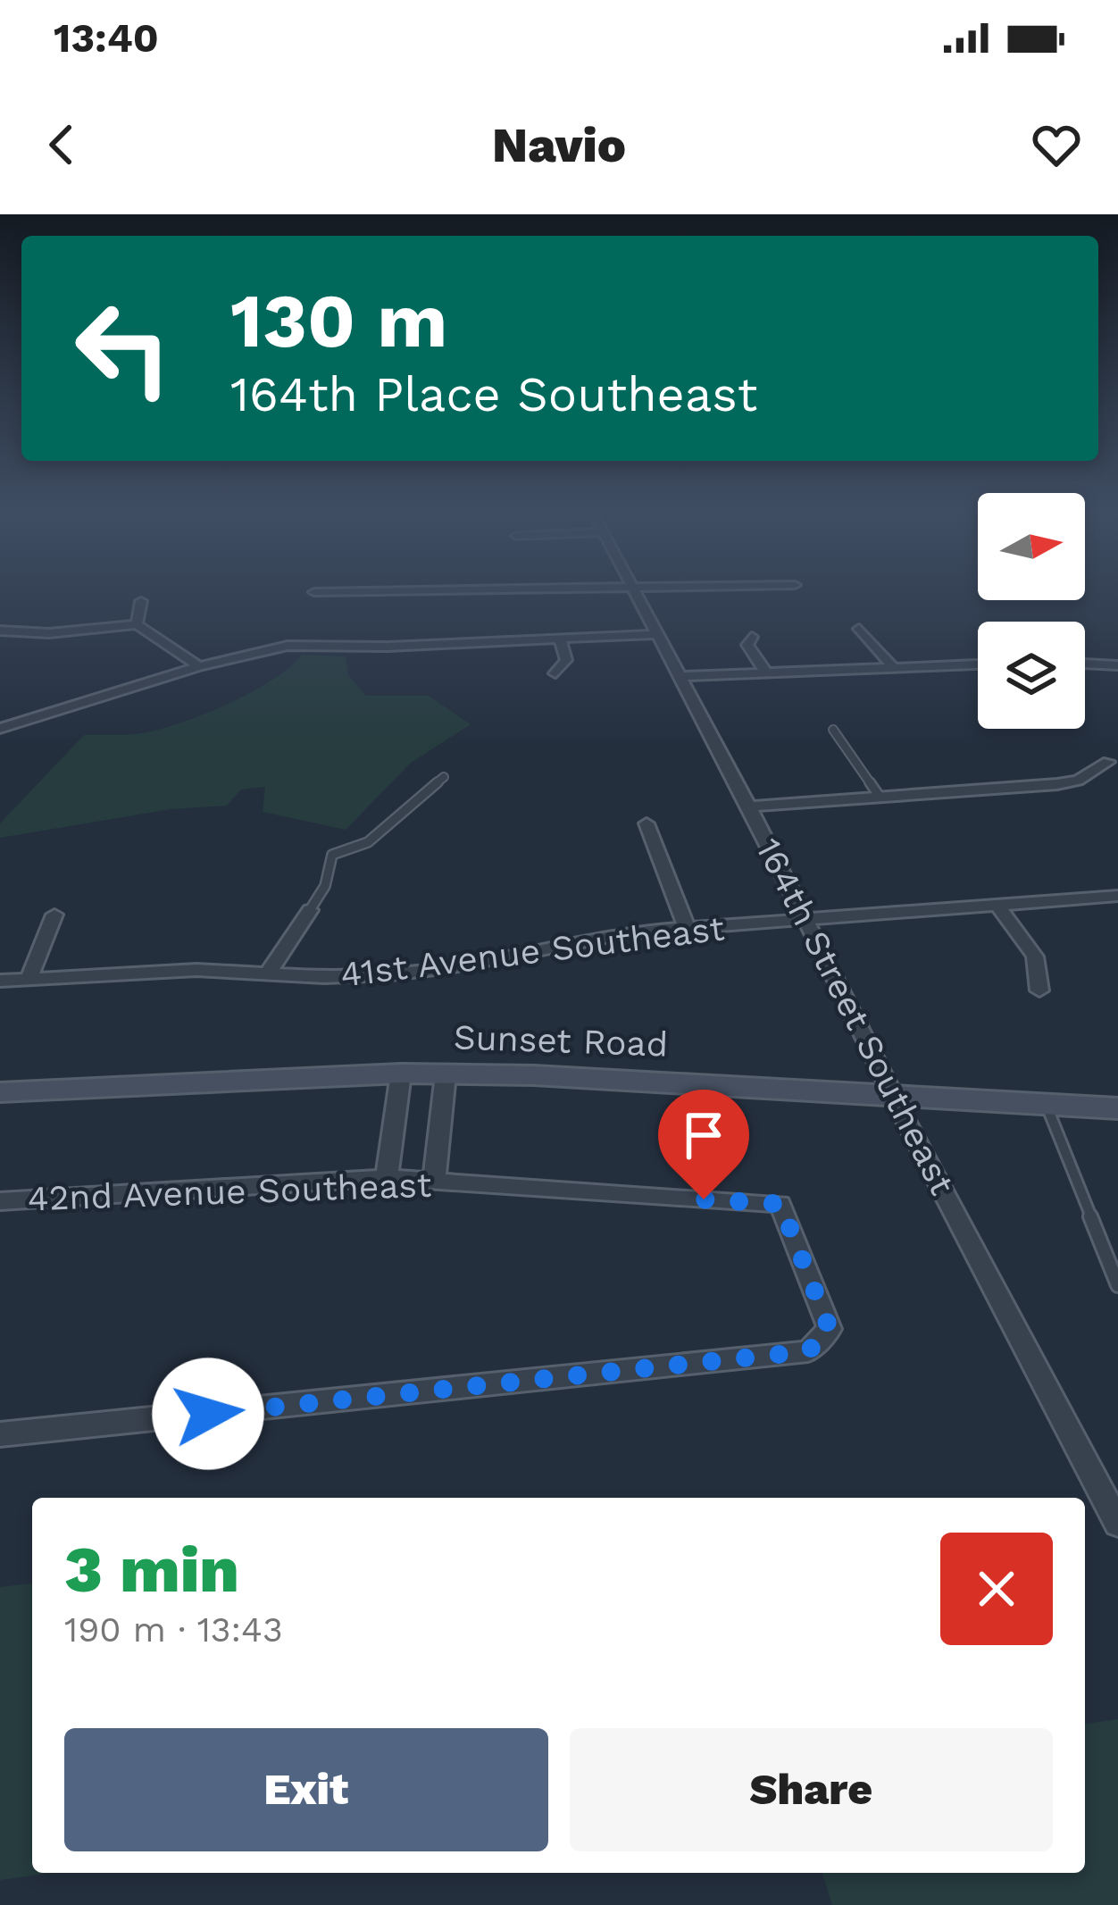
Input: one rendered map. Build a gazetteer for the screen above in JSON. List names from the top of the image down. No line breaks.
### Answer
{"streets":{"street":["41st Avenue Southeast","164th Street Southeast","Sunset Road","42nd Avenue Southeast"]},"crossings":[["41st Avenue Southeast","164th Street Southeast"],["164th Street Southeast","Sunset Road"]],"north":"right","page":{"status":"13:40","header":"Navio","turn":["130 m","164th Place Southeast"],"heading":["3 min","190 m · 13:43"],"buttons":["Exit","Share"]}}
